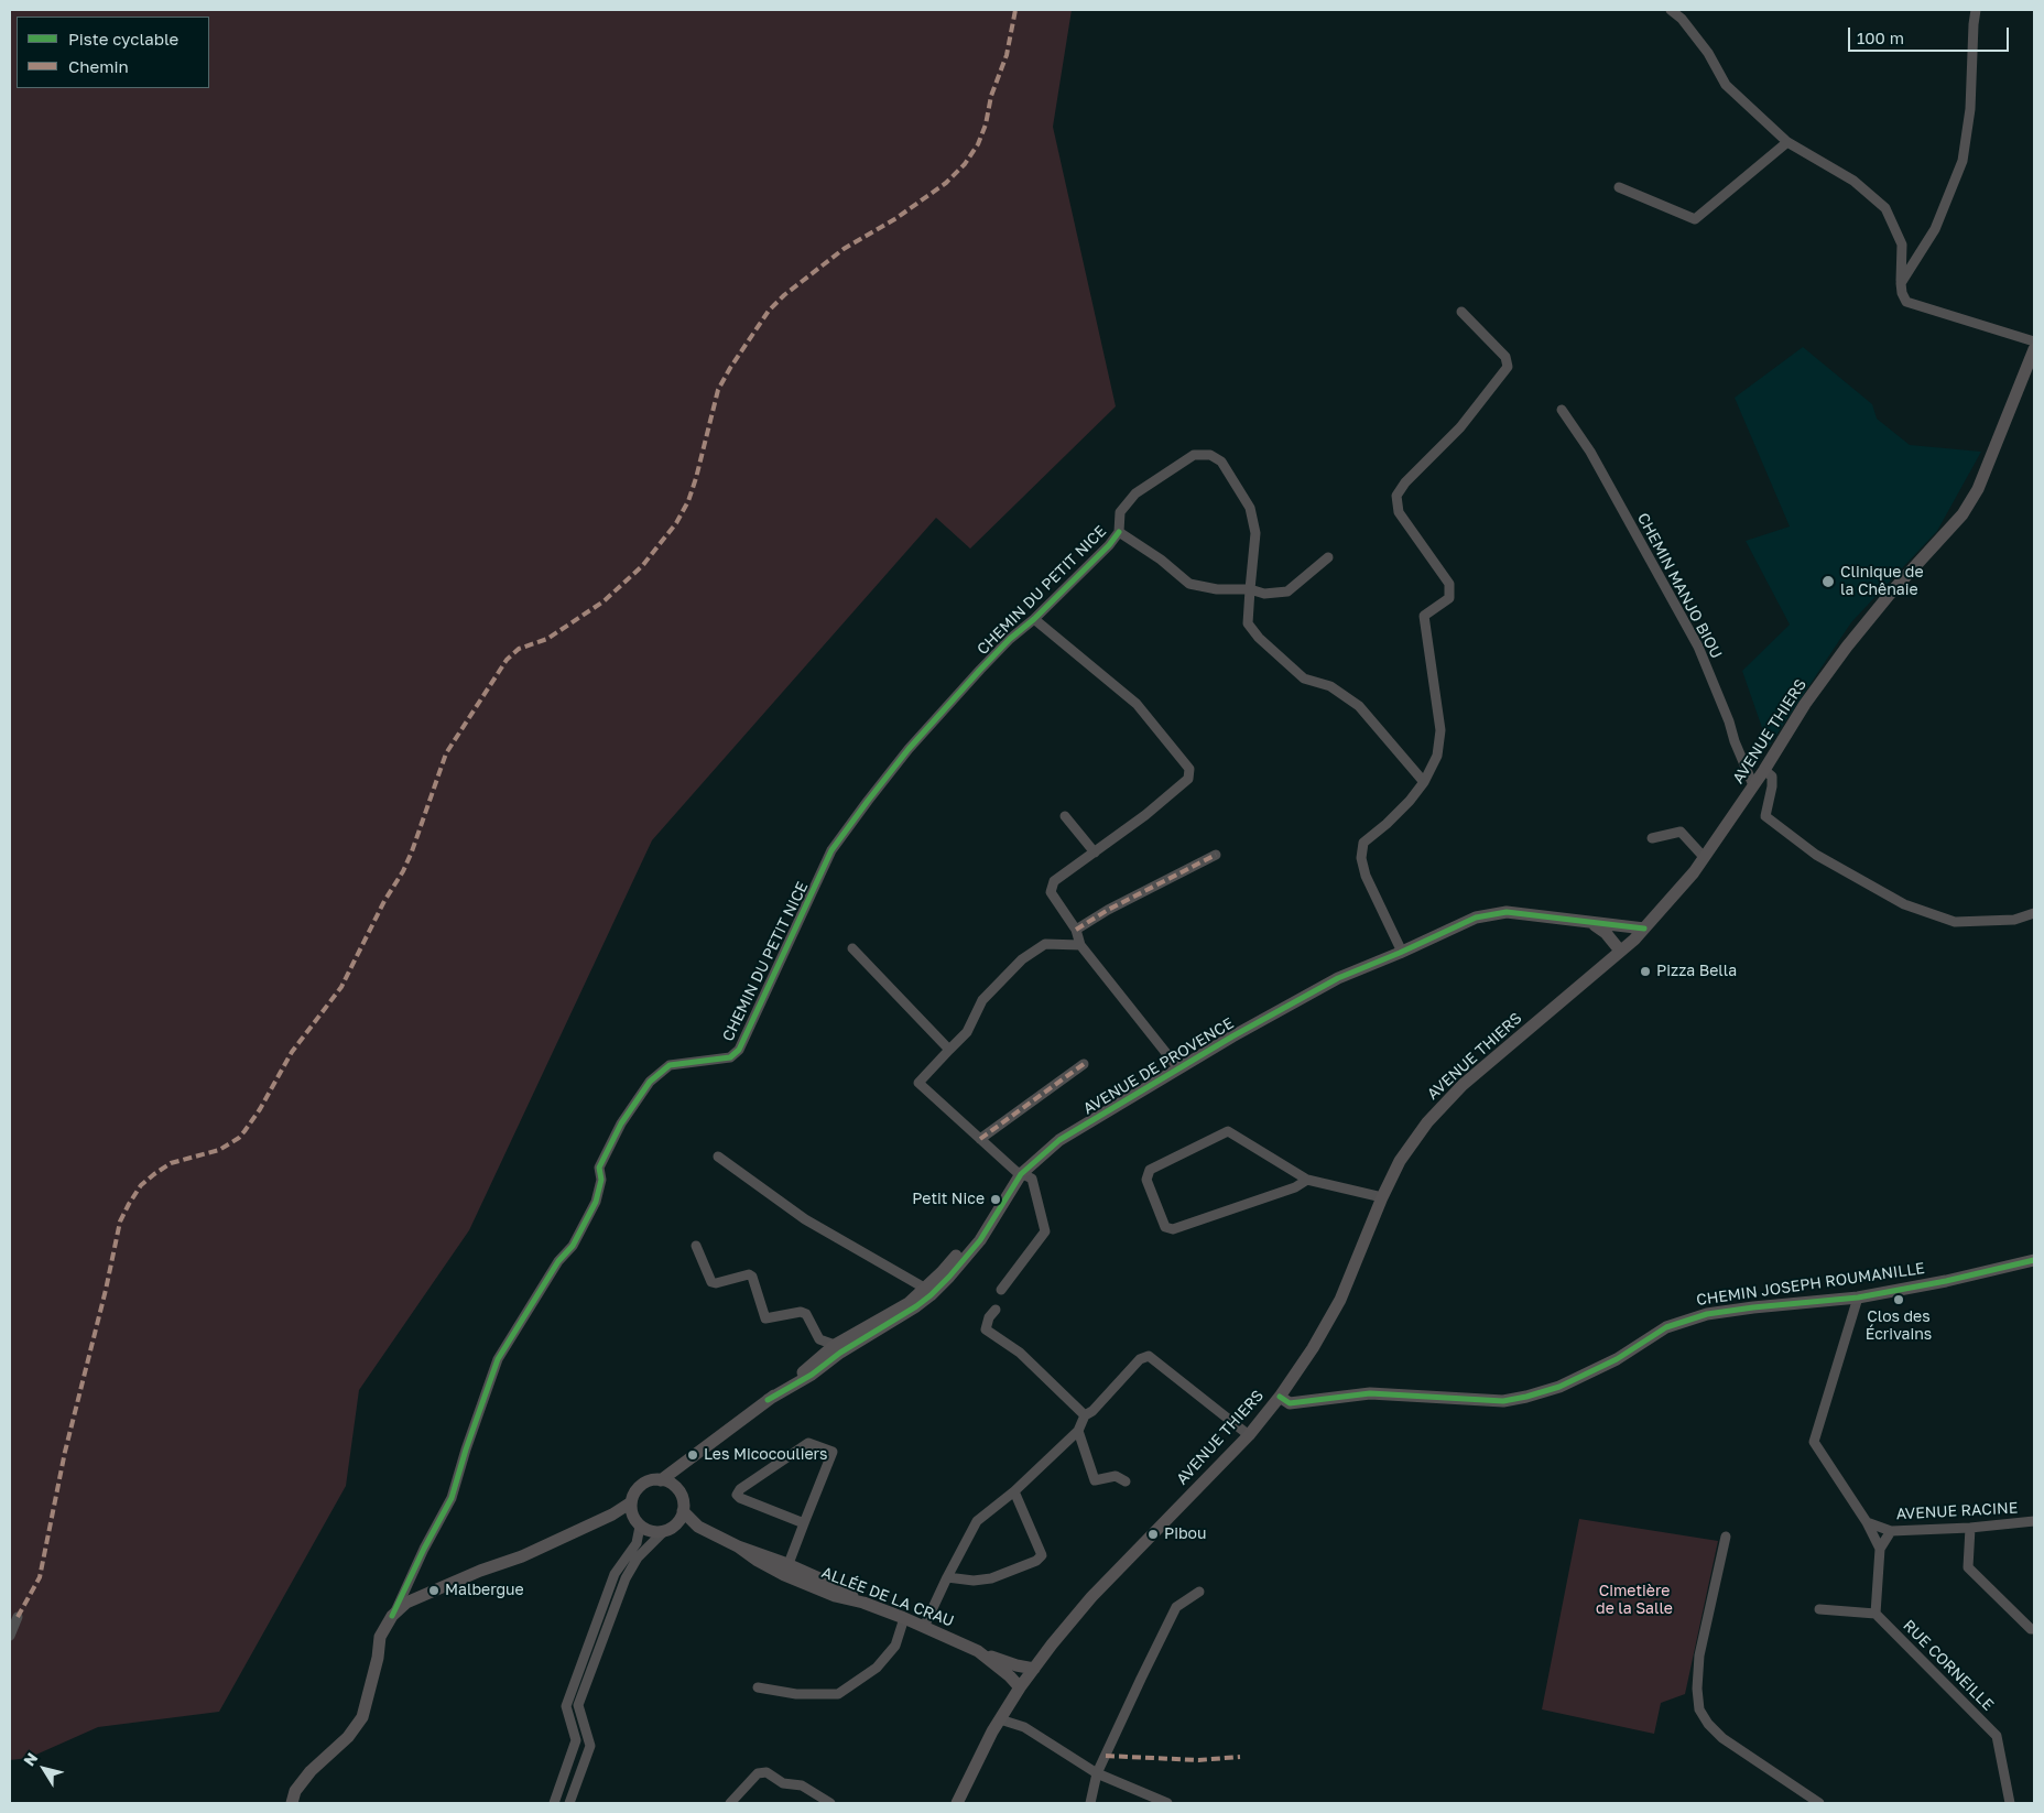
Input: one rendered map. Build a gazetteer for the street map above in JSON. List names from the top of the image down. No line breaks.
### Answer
{"streets":{"street":["CHEMIN MANJO BIOU","CHEMIN DU PETIT NICE","AVENUE THIERS","AVENUE DE PROVENCE","CHEMIN JOSEPH ROUMANILLE","AVENUE RACINE","ALLÉE DE LA CRAU","RUE CORNEILLE"]},"crossings":[["CHEMIN MANJO BIOU","AVENUE THIERS"],["AVENUE THIERS","AVENUE DE PROVENCE"],["AVENUE THIERS","CHEMIN JOSEPH ROUMANILLE"],["AVENUE THIERS","ALLÉE DE LA CRAU"]],"parks":["Cimetière de la Salle"],"places":["Clinique de la Chênaie","Pizza Bella","Petit Nice","Clos des Écrivains","Les Micocouliers","Pibou","Malbergue"],"legend":["Piste cyclable","Chemin"],"scale_bar":"100 m","north":"top left"}
